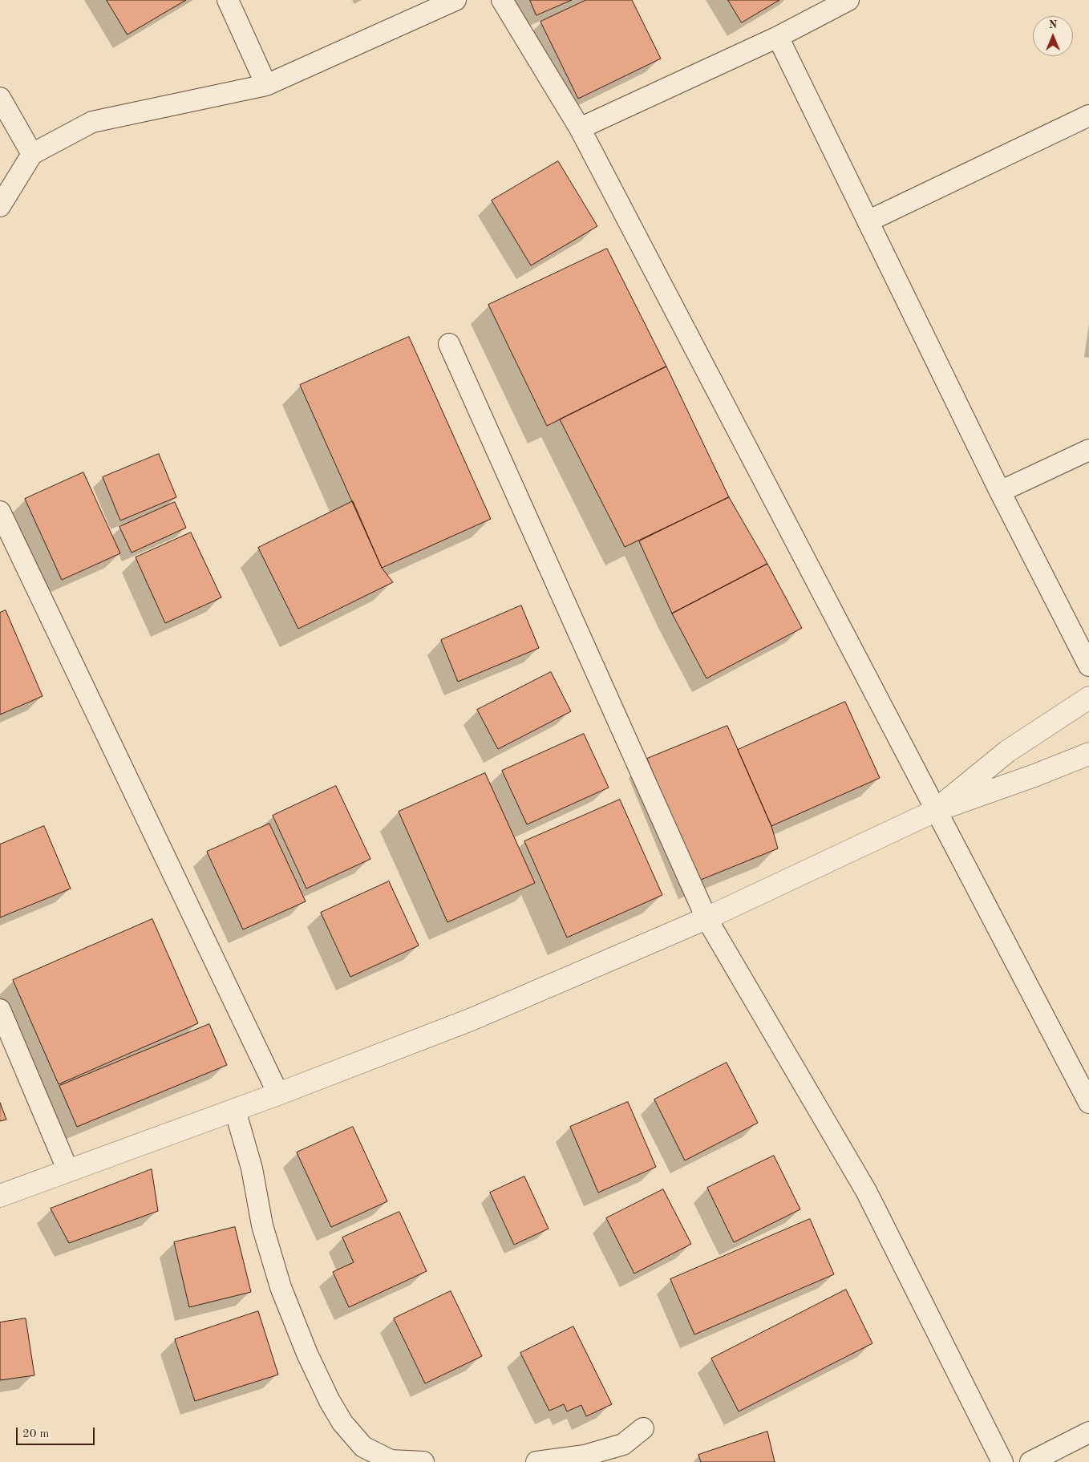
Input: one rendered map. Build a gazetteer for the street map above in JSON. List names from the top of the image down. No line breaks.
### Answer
{"scale_bar":"20 m","north":"top"}
